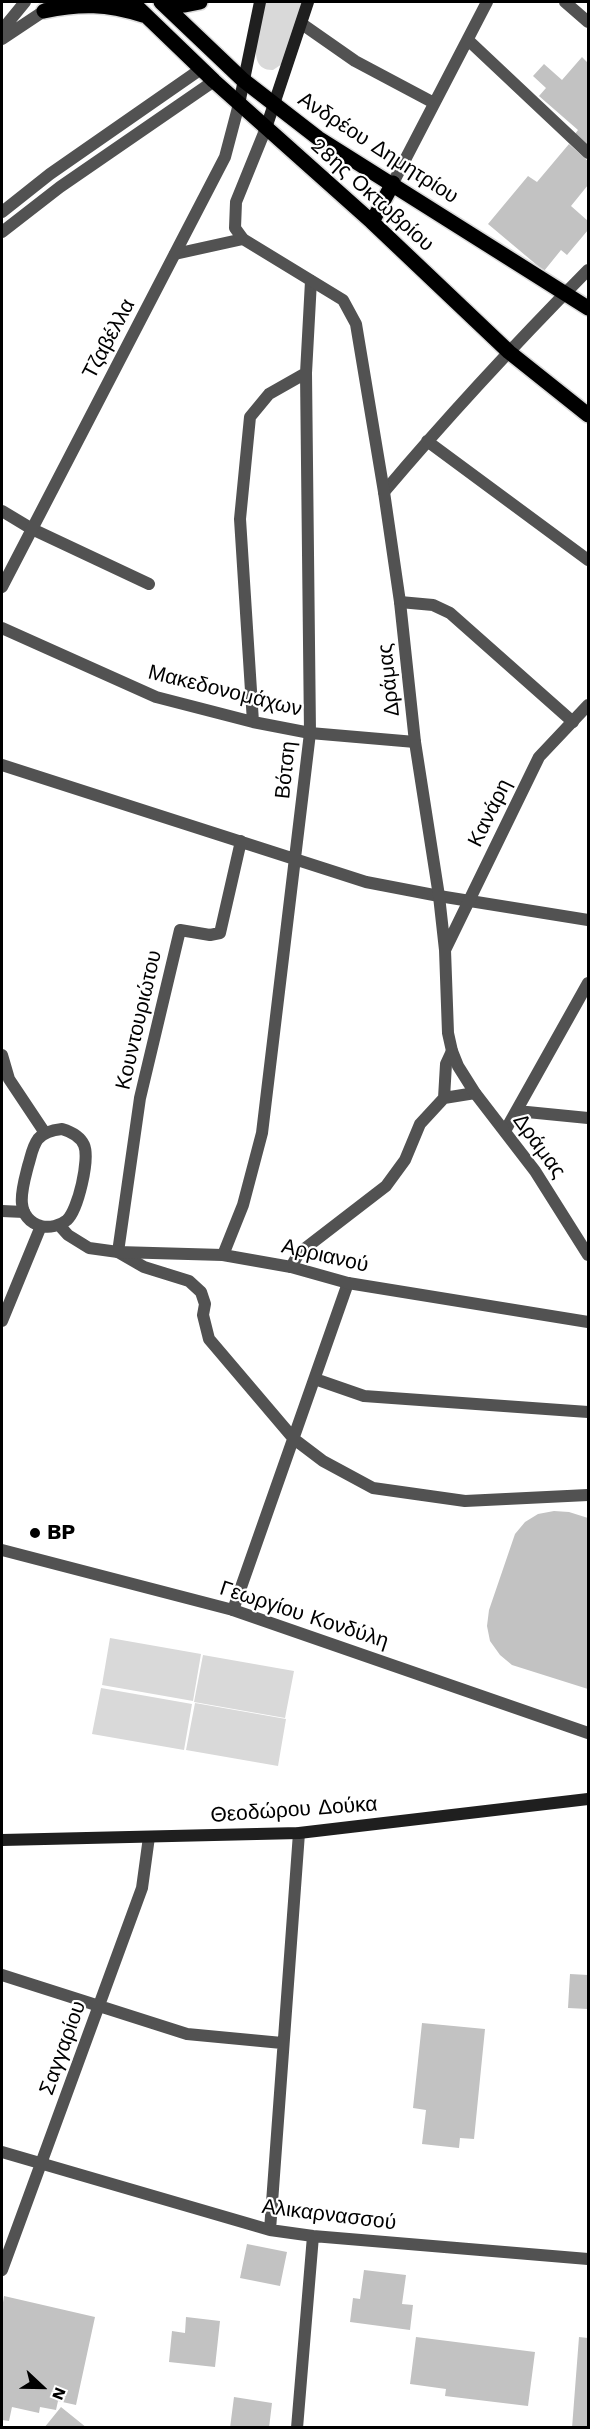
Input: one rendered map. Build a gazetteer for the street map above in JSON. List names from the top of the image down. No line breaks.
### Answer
{"streets":{"main road":["Ανδρέου Δημητρίου","28ης Οκτωβρίου","Θεοδώρου Δούκα"],"street":["Τζαβέλλα","Δράμας","Μακεδονομάχων","Βότση","Κανάρη","Κουντουριώτου","Αρριανού","Γεωργίου Κονδύλη","Σαγγαρίου","Αλικαρνασσού"]},"crossings":[["28ης Οκτωβρίου","Τζαβέλλα"],["Δράμας","Μακεδονομάχων"],["Δράμας","Βότση"],["Δράμας","Κανάρη"],["Μακεδονομάχων","Βότση"],["Βότση","Αρριανού"],["Κουντουριώτου","Αρριανού"],["Θεοδώρου Δούκα","Σαγγαρίου"],["Σαγγαρίου","Αλικαρνασσού"]],"places":["BP"],"north":"right"}
